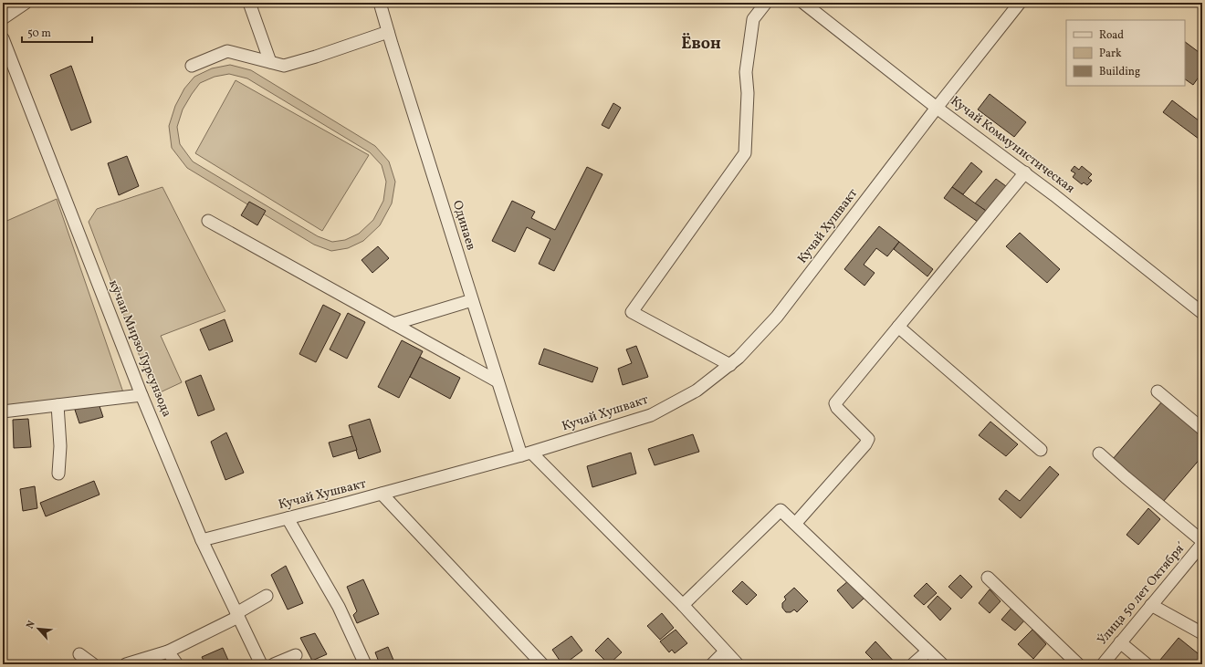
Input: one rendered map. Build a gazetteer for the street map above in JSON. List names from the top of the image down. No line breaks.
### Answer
{"streets":{"street":["Кучай Коммунистическая","Одинаев","Кучай Хушвакт","кӯчаи Мирзо Турсунзода","У́лица 50 лет Октября́"]},"crossings":[["Кучай Коммунистическая","Кучай Хушвакт"],["Одинаев","Кучай Хушвакт"],["Кучай Хушвакт","кӯчаи Мирзо Турсунзода"]],"districts":["Ёвон"],"legend":["Road","Park","Building"],"scale_bar":"50 m","north":"top left"}
